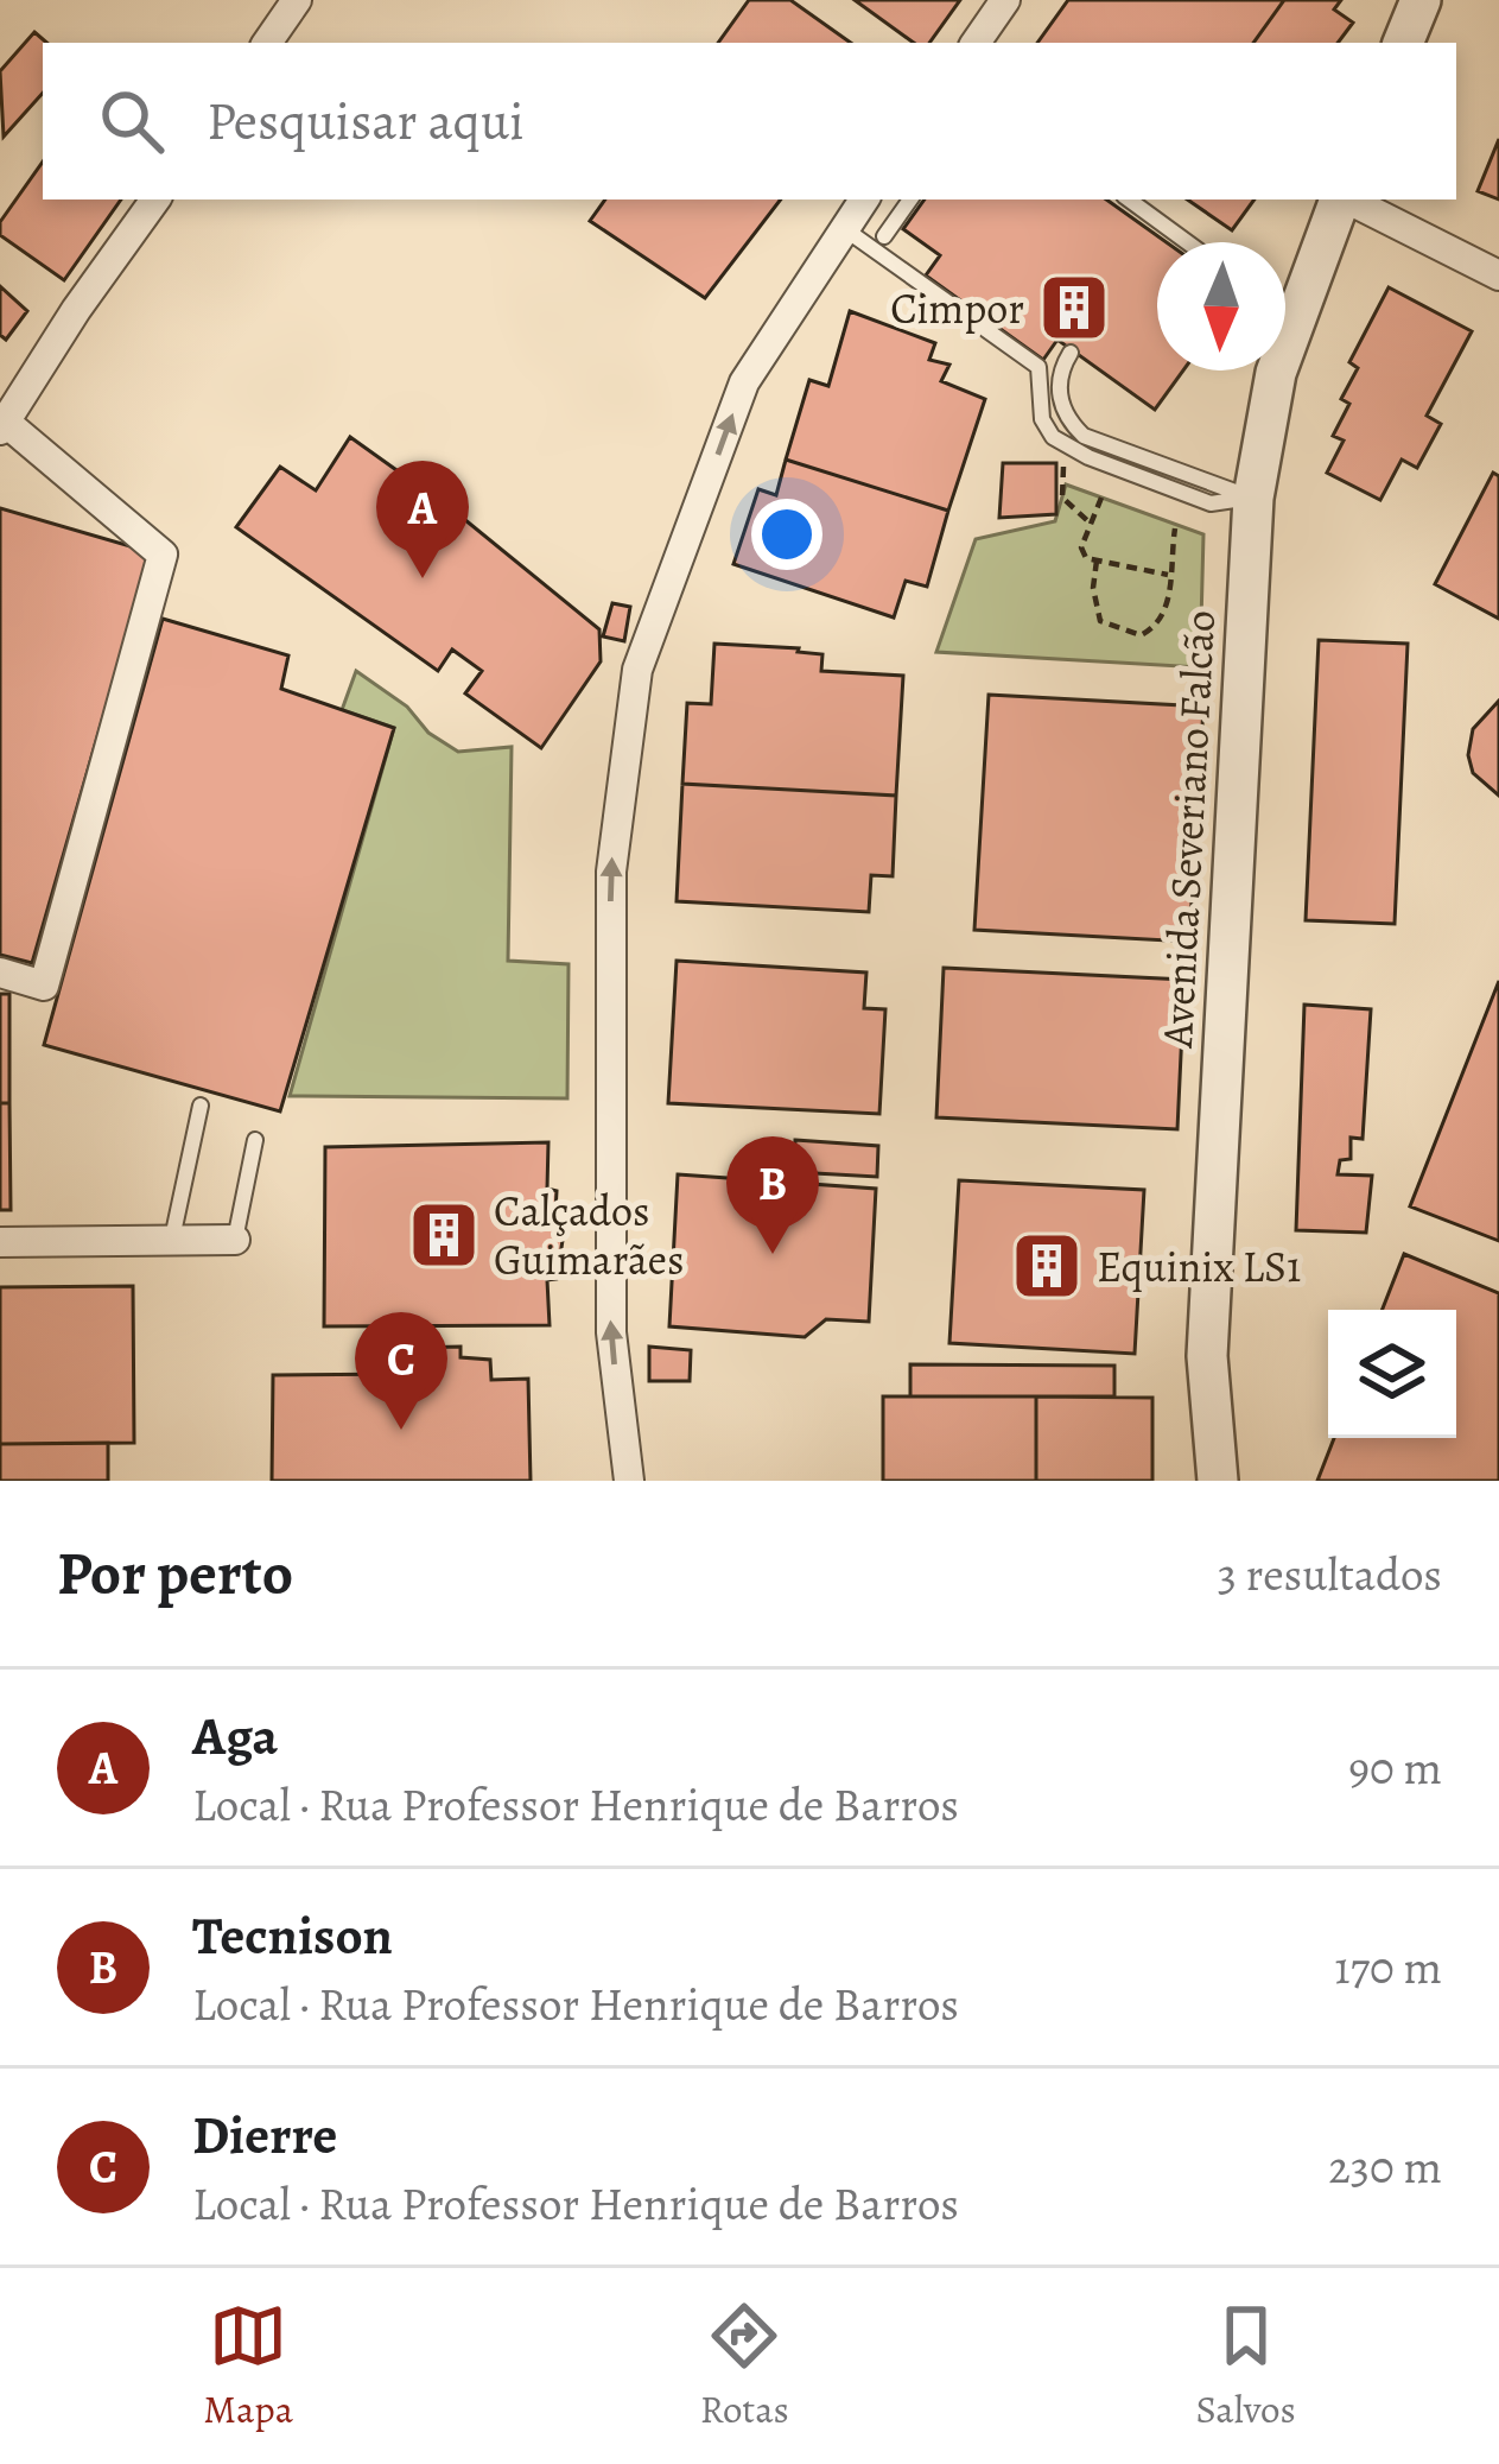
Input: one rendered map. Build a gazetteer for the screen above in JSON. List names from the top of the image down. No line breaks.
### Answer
{"streets":{"street":["Avenida Severiano Falcão"]},"places":{"building":["Cimpor","Calçados Guimarães","Equinix LS1"]},"north":"bottom","page":{"search":"Pesquisar aqui","pins":["A","B","C"],"heading":["Por perto","3 resultados"],"list":[{"mark":"A","name":"Aga","note":"Local · Rua Professor Henrique de Barros","value":"90 m"},{"mark":"B","name":"Tecnison","note":"Local · Rua Professor Henrique de Barros","value":"170 m"},{"mark":"C","name":"Dierre","note":"Local · Rua Professor Henrique de Barros","value":"230 m"}],"nav":["Mapa","Rotas","Salvos"]}}
